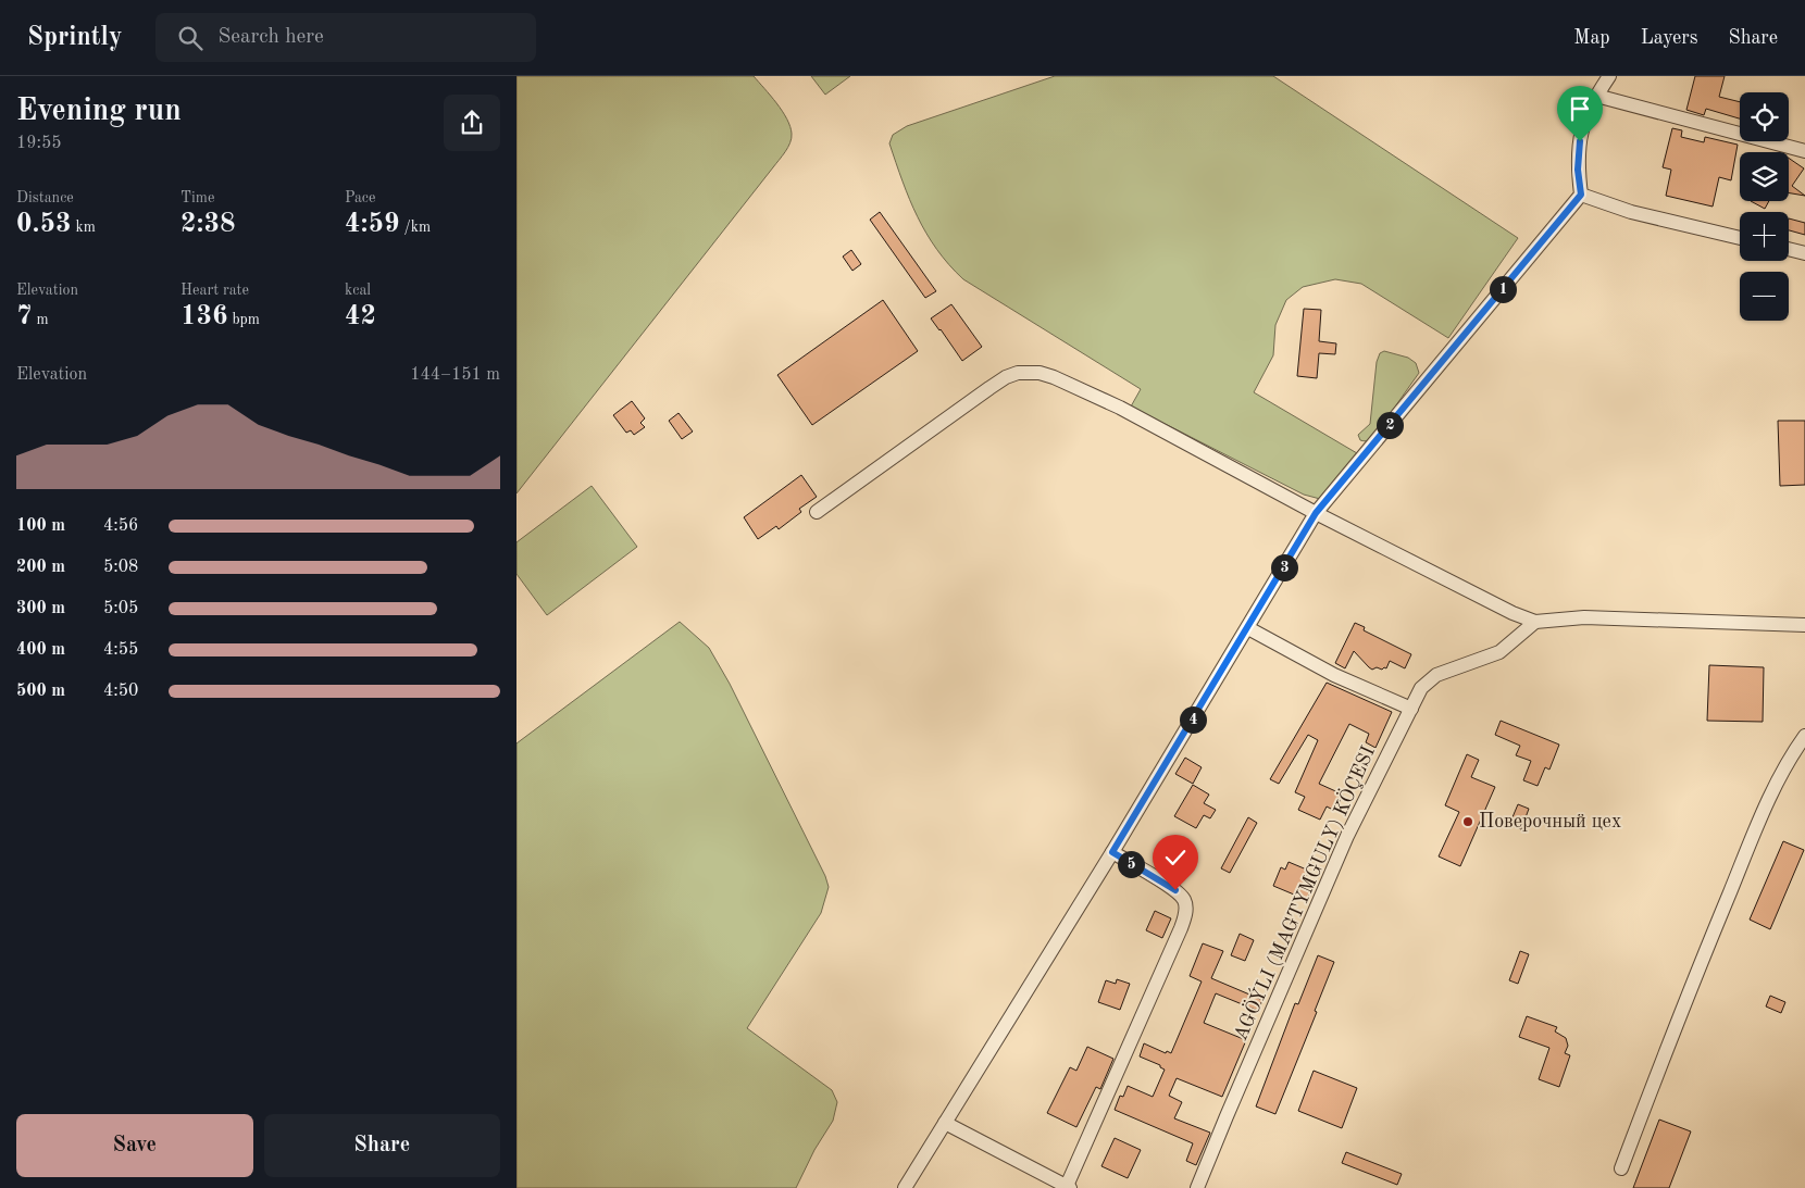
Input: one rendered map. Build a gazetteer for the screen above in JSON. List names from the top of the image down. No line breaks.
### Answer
{"streets":{"street":["AGÖÝLI (MAGTYMGULY) KÖÇESI"]},"places":["Поверочный цех"],"page":{"header":"Sprintly","search":"Search here","nav":["Map","Layers","Share"],"heading":["Evening run","19:55"],"map_buttons":["+","−"],"stats":[["Distance","0.53 km"],["Time","2:38"],["Pace","4:59 /km"],["Elevation","7 m"],["Heart rate","136 bpm"],["kcal","42"]],"pins":["1","2","3","4","5"],"chart":["Elevation","144–151 m"],"list":[{"name":"100 m","note":"4:56"},{"name":"200 m","note":"5:08"},{"name":"300 m","note":"5:05"},{"name":"400 m","note":"4:55"},{"name":"500 m","note":"4:50"}],"buttons":["Save","Share"]}}
